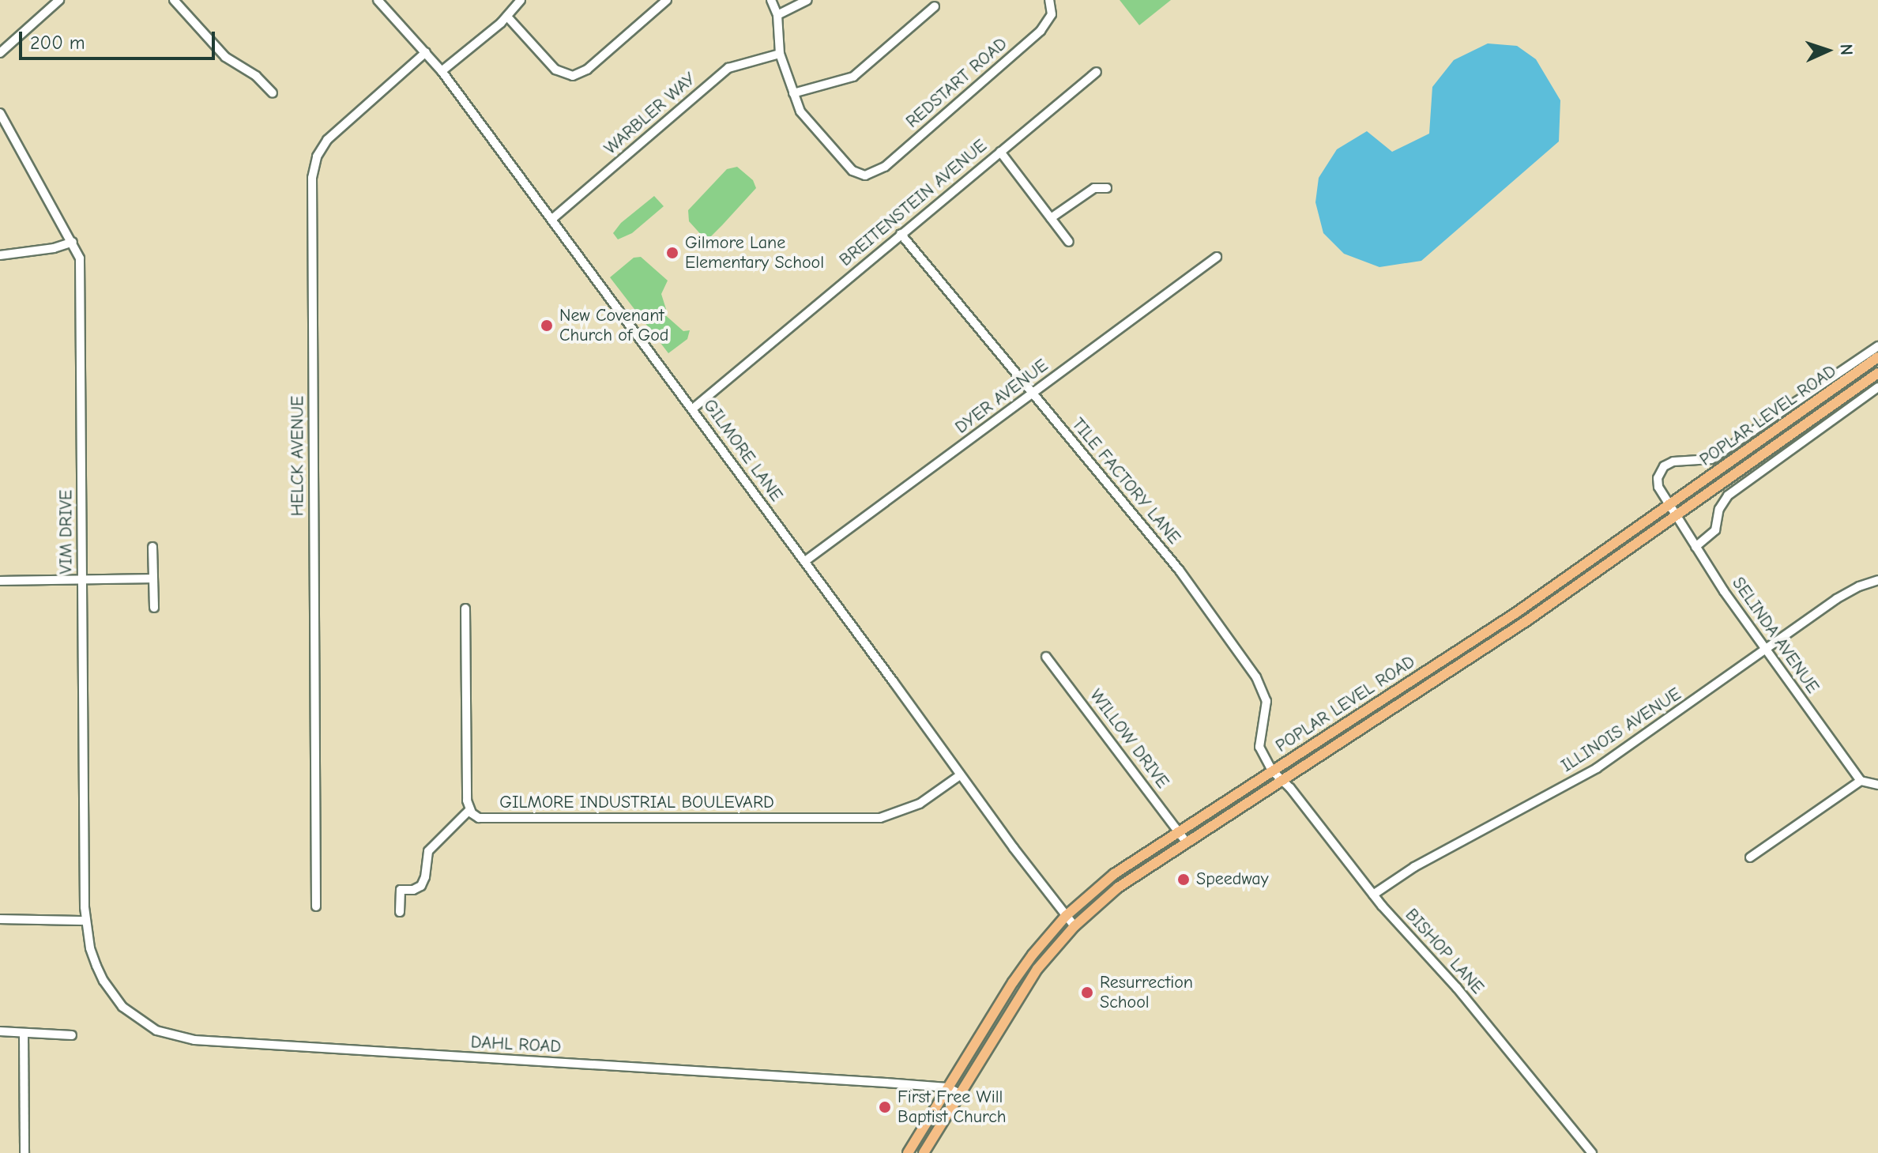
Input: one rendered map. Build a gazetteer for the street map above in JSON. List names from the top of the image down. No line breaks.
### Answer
{"streets":{"main road":["POPLAR LEVEL ROAD"],"street":["REDSTART ROAD","WARBLER WAY","BREITENSTEIN AVENUE","DYER AVENUE","GILMORE LANE","HELCK AVENUE","TILE FACTORY LANE","VIM DRIVE","SELINDA AVENUE","ILLINOIS AVENUE","WILLOW DRIVE","GILMORE INDUSTRIAL BOULEVARD","BISHOP LANE","DAHL ROAD"]},"crossings":[["WARBLER WAY","GILMORE LANE"],["BREITENSTEIN AVENUE","GILMORE LANE"],["BREITENSTEIN AVENUE","TILE FACTORY LANE"],["DYER AVENUE","GILMORE LANE"],["DYER AVENUE","TILE FACTORY LANE"],["POPLAR LEVEL ROAD","GILMORE LANE"],["POPLAR LEVEL ROAD","TILE FACTORY LANE"],["POPLAR LEVEL ROAD","SELINDA AVENUE"],["POPLAR LEVEL ROAD","WILLOW DRIVE"],["POPLAR LEVEL ROAD","BISHOP LANE"],["POPLAR LEVEL ROAD","DAHL ROAD"],["GILMORE LANE","HELCK AVENUE"],["GILMORE LANE","GILMORE INDUSTRIAL BOULEVARD"],["TILE FACTORY LANE","BISHOP LANE"],["VIM DRIVE","DAHL ROAD"],["SELINDA AVENUE","ILLINOIS AVENUE"],["ILLINOIS AVENUE","BISHOP LANE"]],"places":["Gilmore Lane Elementary School","New Covenant Church of God","Speedway","Resurrection School","First Free Will Baptist Church"],"scale_bar":"200 m","north":"right"}
